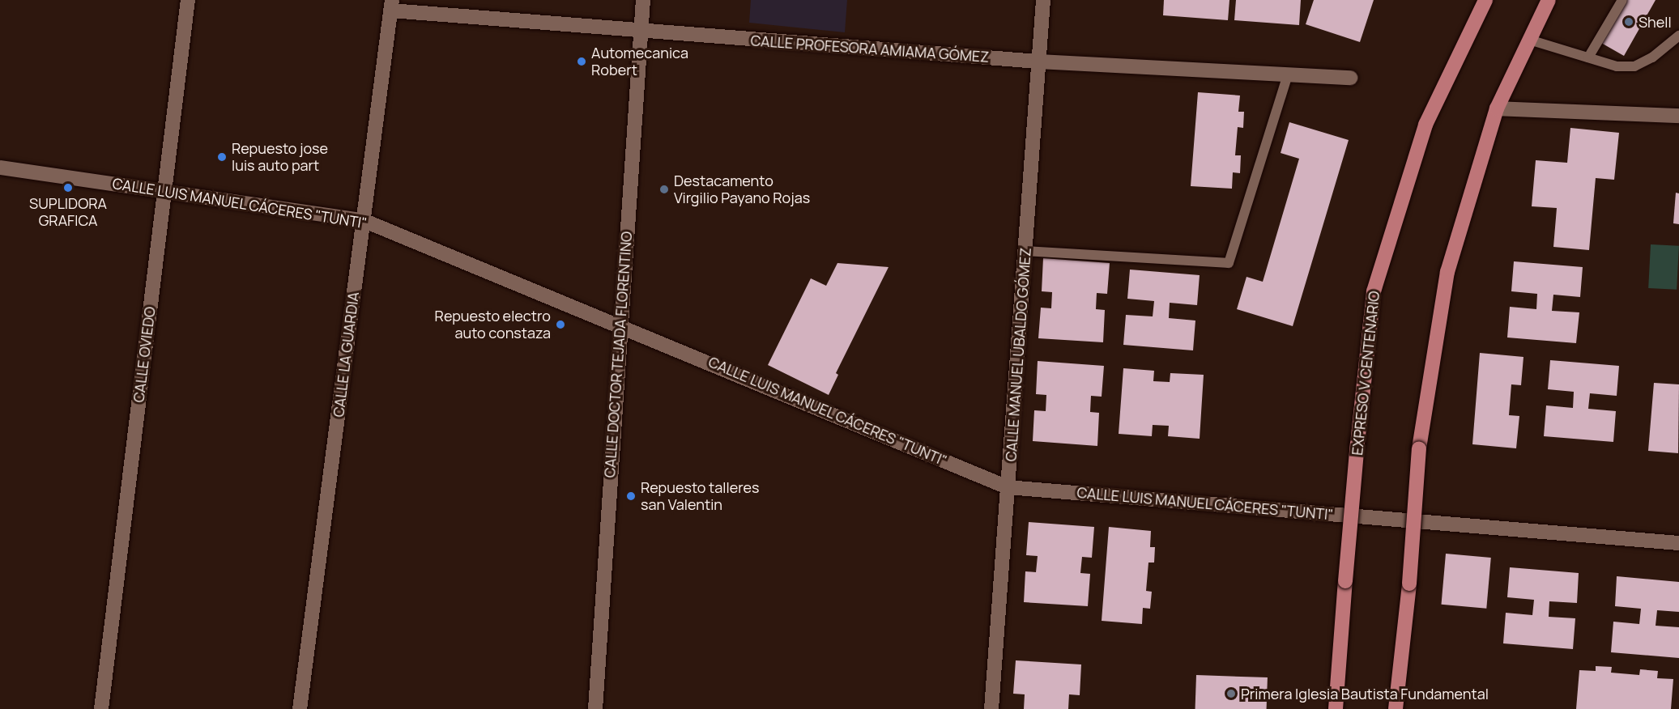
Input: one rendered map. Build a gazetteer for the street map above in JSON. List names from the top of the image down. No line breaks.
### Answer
{"streets":{"main road":["EXPRESO V CENTENARIO"],"street":["CALLE PROFESORA AMIAMA GÓMEZ","CALLE LUIS MANUEL CÁCERES \"TUNTI\"","CALLE OVIEDO","CALLE LA GUARDIA","CALLE DOCTOR TEJADA FLORENTINO","CALLE MANUEL UBALDO GÓMEZ"]},"crossings":[["CALLE PROFESORA AMIAMA GÓMEZ","CALLE LA GUARDIA"],["CALLE PROFESORA AMIAMA GÓMEZ","CALLE DOCTOR TEJADA FLORENTINO"],["CALLE PROFESORA AMIAMA GÓMEZ","CALLE MANUEL UBALDO GÓMEZ"],["CALLE LUIS MANUEL CÁCERES \"TUNTI\"","CALLE OVIEDO"],["CALLE LUIS MANUEL CÁCERES \"TUNTI\"","CALLE LA GUARDIA"],["CALLE LUIS MANUEL CÁCERES \"TUNTI\"","CALLE DOCTOR TEJADA FLORENTINO"],["CALLE LUIS MANUEL CÁCERES \"TUNTI\"","CALLE MANUEL UBALDO GÓMEZ"]],"places":["Shell","Automecanica Robert","Repuesto jose luis auto part","SUPLIDORA GRAFICA","Destacamento Virgilio Payano Rojas","Repuesto electro auto constaza","Repuesto talleres san Valentin","Primera Iglesia Bautista Fundamental"]}
